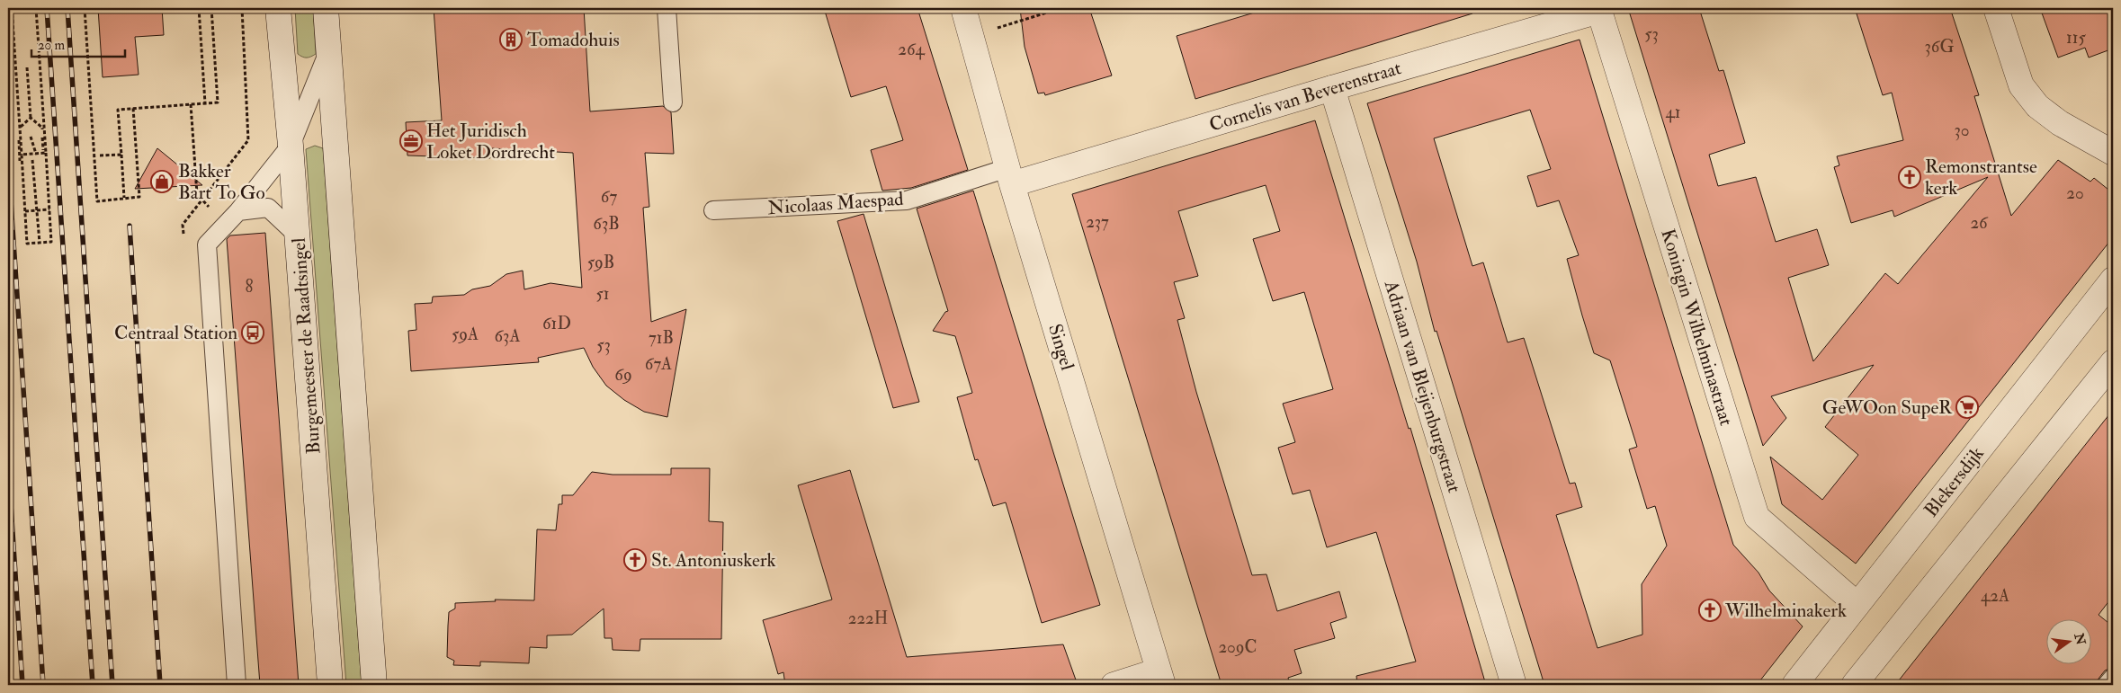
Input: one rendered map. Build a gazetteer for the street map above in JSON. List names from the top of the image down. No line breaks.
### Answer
{"streets":{"street":["Cornelis van Beverenstraat","Koningin Wilhelminastraat","Burgemeester de Raadtsingel","Singel","Adriaan van Bleijenburgstraat","Blekersdijk"],"lane":["Nicolaas Maespad"]},"crossings":[["Cornelis van Beverenstraat","Nicolaas Maespad"],["Cornelis van Beverenstraat","Koningin Wilhelminastraat"],["Cornelis van Beverenstraat","Singel"],["Cornelis van Beverenstraat","Adriaan van Bleijenburgstraat"],["Nicolaas Maespad","Singel"],["Koningin Wilhelminastraat","Blekersdijk"]],"places":{"building":["Tomadohuis"],"office":["Het Juridisch Loket Dordrecht"],"church":["Remonstrantse kerk","St. Antoniuskerk","Wilhelminakerk"],"shop":["Bakker Bart To Go"],"bus stop":["Centraal Station"],"supermarket":["GeWOon SupeR"]},"house_numbers":["53","115","36G","264","41","30","20","67","237","26","63B","59B","8","51","61D","59A","63A","71B","53","67A","69","42A","222H","209C"],"scale_bar":"20 m","north":"right"}
